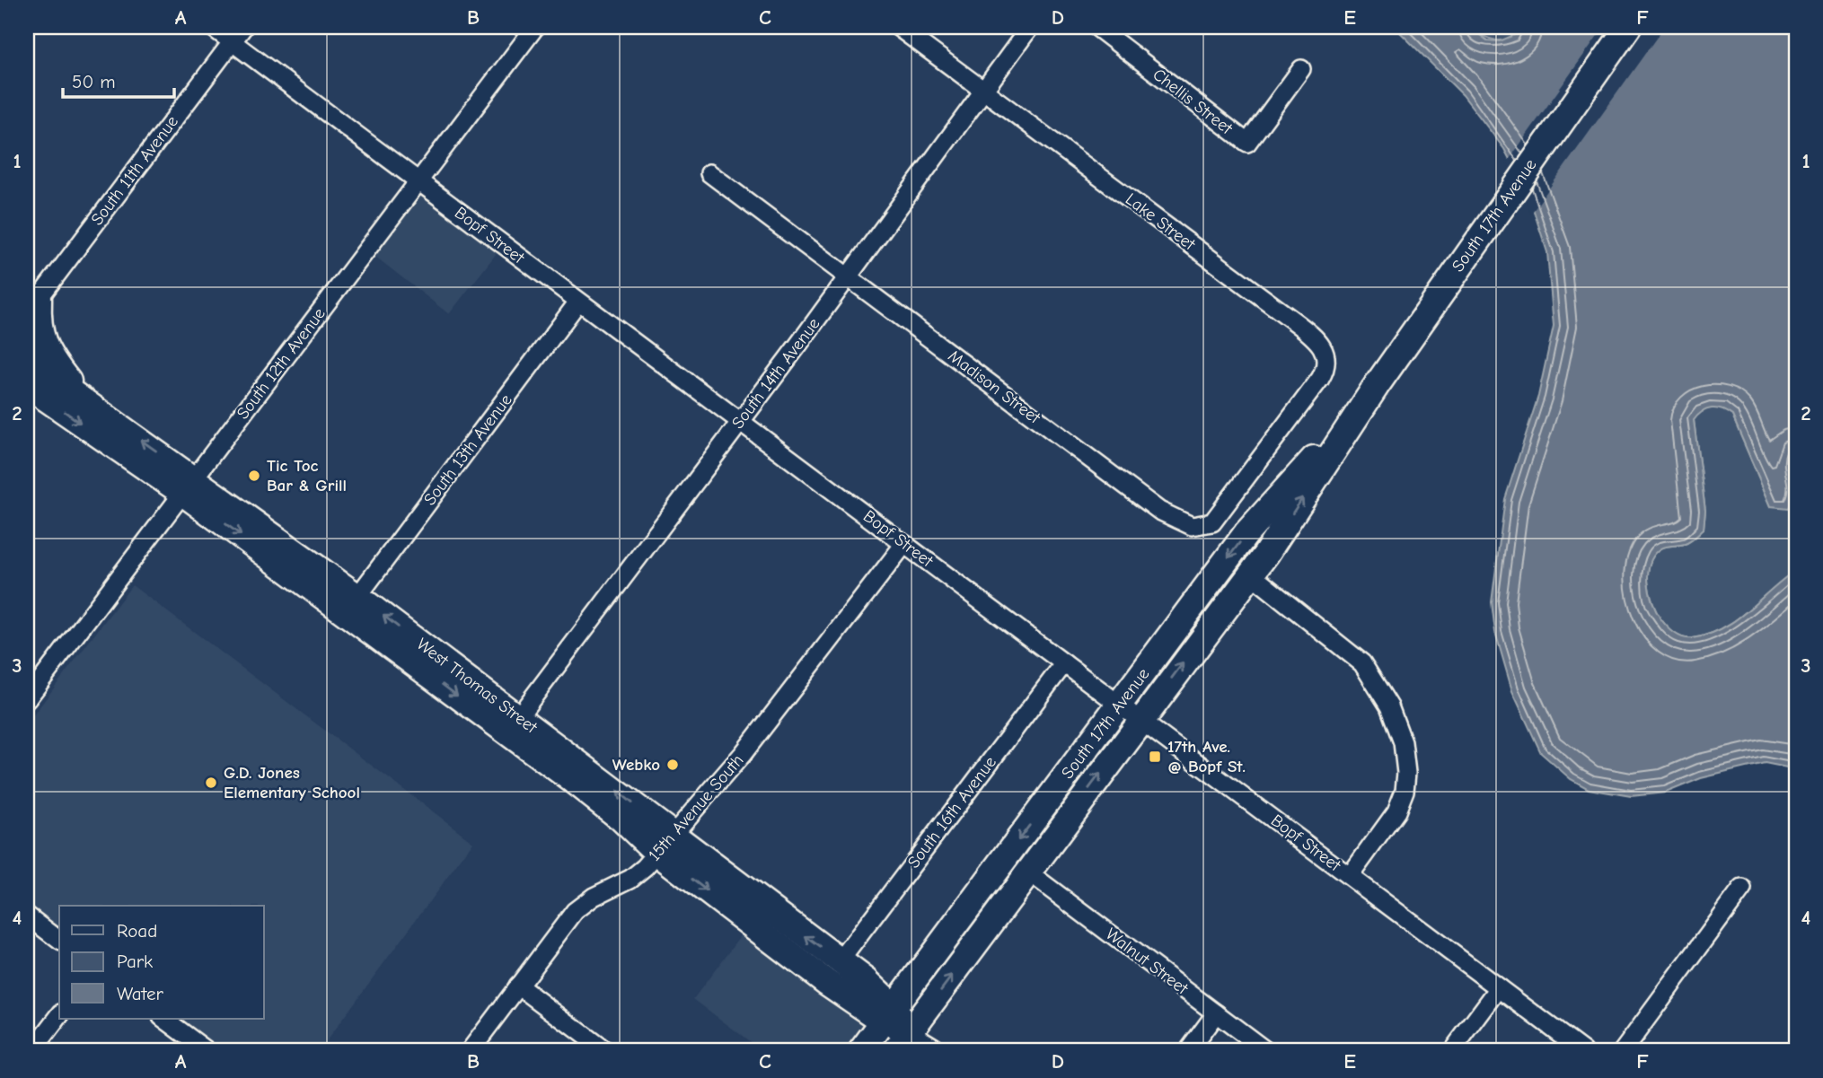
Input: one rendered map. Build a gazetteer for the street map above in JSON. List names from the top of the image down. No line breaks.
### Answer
{"streets":{"main road":["South 17th Avenue","West Thomas Street"],"street":["Chellis Street","South 11th Avenue","Lake Street","Bopf Street","South 12th Avenue","South 14th Avenue","Madison Street","South 13th Avenue","15th Avenue South","South 16th Avenue","Walnut Street"]},"crossings":[["South 11th Avenue","Bopf Street"],["South 17th Avenue","Bopf Street"],["South 17th Avenue","West Thomas Street"],["South 17th Avenue","Walnut Street"],["Lake Street","South 14th Avenue"],["Lake Street","Madison Street"],["Bopf Street","South 12th Avenue"],["Bopf Street","South 14th Avenue"],["Bopf Street","South 13th Avenue"],["Bopf Street","15th Avenue South"],["Bopf Street","South 16th Avenue"],["South 12th Avenue","West Thomas Street"],["South 14th Avenue","Madison Street"],["South 14th Avenue","West Thomas Street"],["South 13th Avenue","West Thomas Street"],["West Thomas Street","15th Avenue South"],["West Thomas Street","South 16th Avenue"]],"places":{"other":["Tic Toc Bar & Grill","Webko","G.D. Jones Elementary School"],"transit":["17th Ave. @ Bopf St."]},"legend":["Road","Park","Water"],"scale_bar":"50 m","grid":{"columns":["A","B","C","D","E","F"],"rows":["1","2","3","4"]}}
